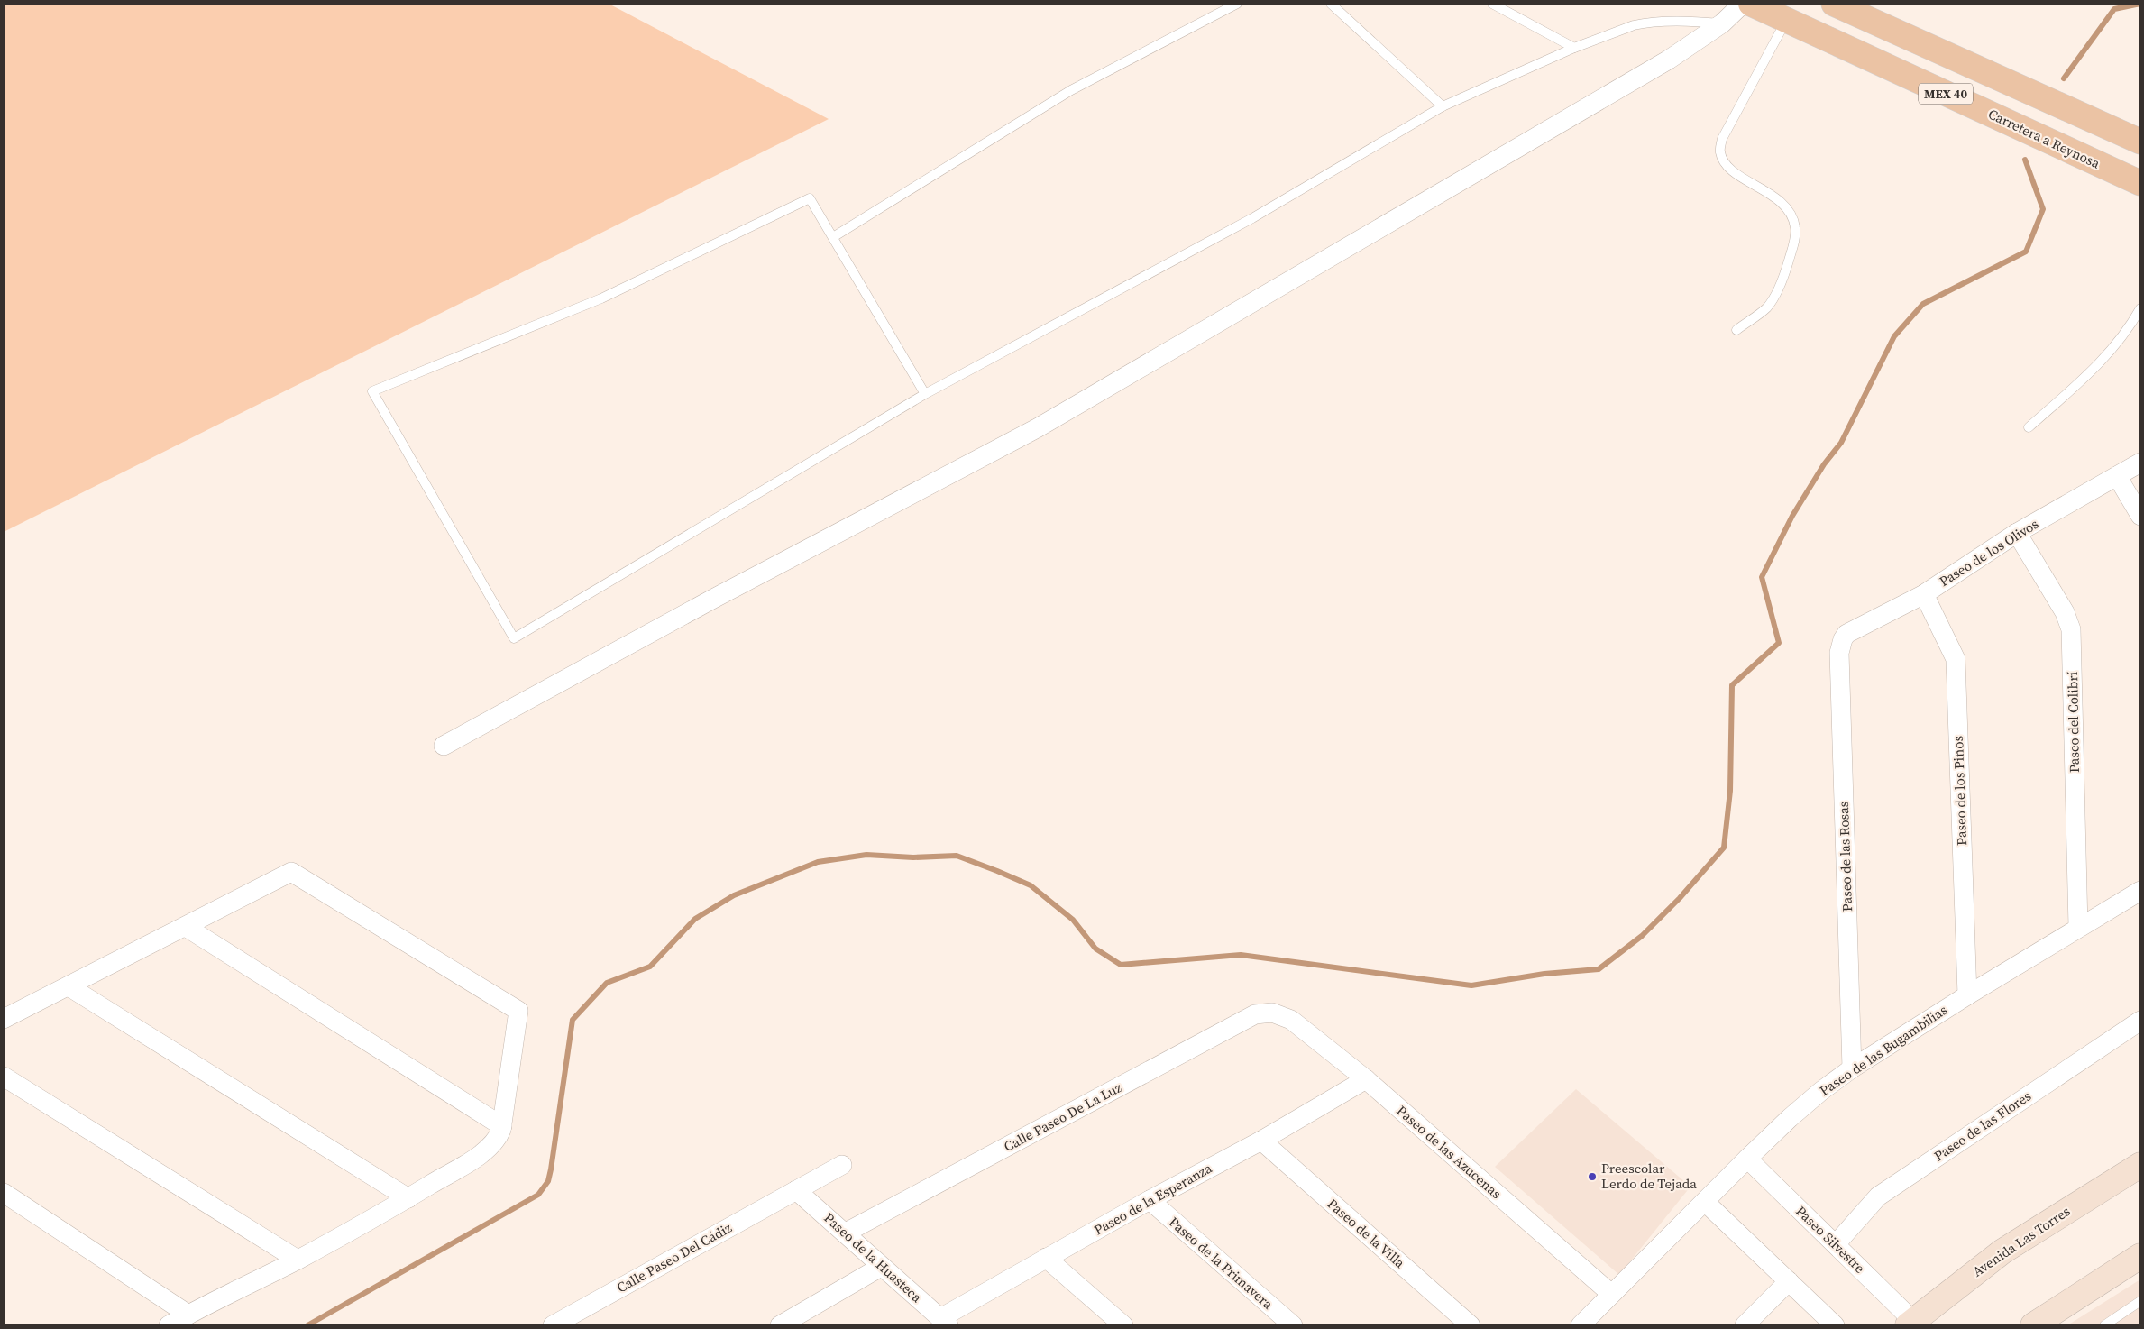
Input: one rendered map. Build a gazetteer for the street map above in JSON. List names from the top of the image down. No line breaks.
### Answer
{"streets":{"main road":["MEX 40","Carretera a Reynosa"],"street":["Paseo de los Olivos","Paseo del Colibrí","Paseo de los Pinos","Paseo de las Rosas","Paseo de las Bugambilias","Calle Paseo De La Luz","Paseo de las Flores","Paseo de las Azucenas","Paseo de la Esperanza","Paseo de la Villa","Paseo Silvestre","Avenida Las Torres","Calle Paseo Del Cádiz","Paseo de la Huasteca","Paseo de la Primavera"]},"crossings":[["Paseo de los Olivos","Paseo del Colibrí"],["Paseo de los Olivos","Paseo de los Pinos"],["Paseo de los Olivos","Paseo de las Rosas"],["Paseo del Colibrí","Paseo de las Bugambilias"],["Paseo de los Pinos","Paseo de las Bugambilias"],["Paseo de las Rosas","Paseo de las Bugambilias"],["Paseo de las Bugambilias","Paseo de las Azucenas"],["Paseo de las Bugambilias","Paseo Silvestre"],["Calle Paseo De La Luz","Paseo de las Azucenas"],["Calle Paseo De La Luz","Paseo de la Huasteca"],["Paseo de las Flores","Paseo Silvestre"],["Paseo de las Azucenas","Paseo de la Esperanza"],["Paseo de la Esperanza","Paseo de la Villa"],["Paseo de la Esperanza","Paseo de la Huasteca"],["Paseo de la Esperanza","Paseo de la Primavera"],["Paseo Silvestre","Avenida Las Torres"],["Calle Paseo Del Cádiz","Paseo de la Huasteca"]],"places":["Preescolar Lerdo de Tejada"]}
